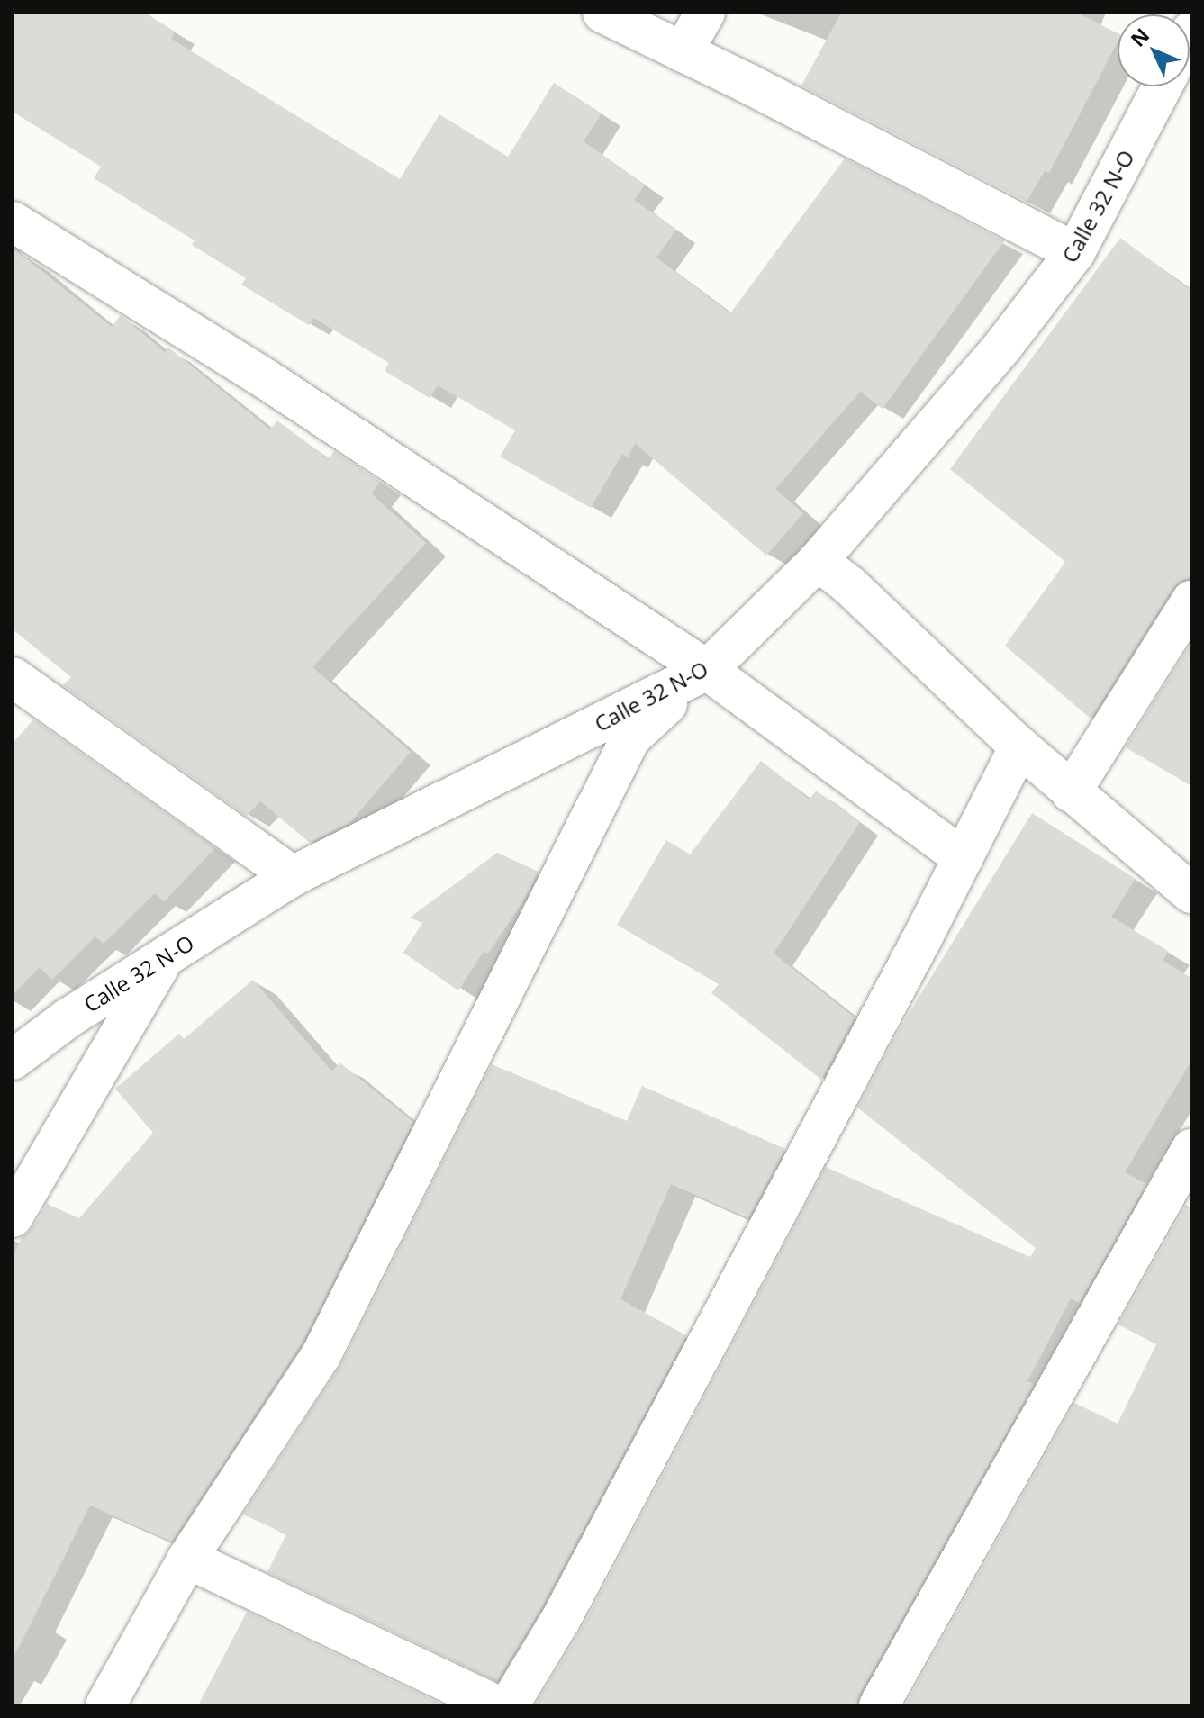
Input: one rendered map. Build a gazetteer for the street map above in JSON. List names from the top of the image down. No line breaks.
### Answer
{"streets":{"street":["Calle 32 N-O"]},"north":"top left"}
